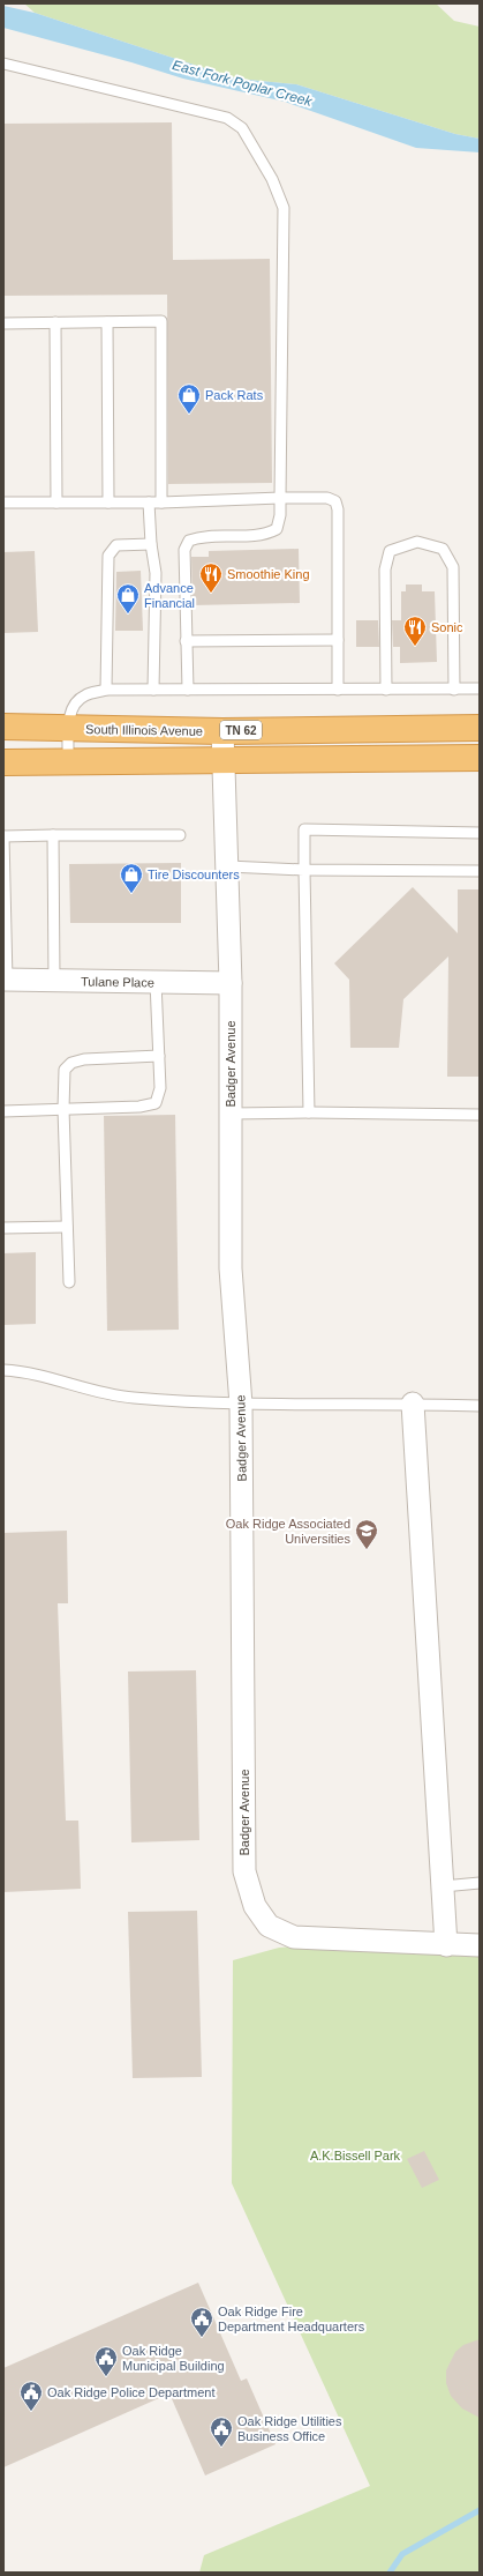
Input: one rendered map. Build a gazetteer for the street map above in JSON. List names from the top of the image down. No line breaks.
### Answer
{"streets":{"highway":["South Illinois Avenue","TN 62"],"street":["Tulane Place","Badger Avenue"]},"crossings":[["South Illinois Avenue","Badger Avenue"],["Tulane Place","Badger Avenue"]],"water":["East Fork Poplar Creek"],"parks":["A.K.Bissell Park"],"places":{"shop":["Pack Rats","Advance Financial","Tire Discounters"],"restaurant":["Smoothie King","Sonic"],"school or university":["Oak Ridge Associated Universities"],"public building":["Oak Ridge Fire Department Headquarters","Oak Ridge Municipal Building","Oak Ridge Police Department","Oak Ridge Utilities Business Office"]}}
